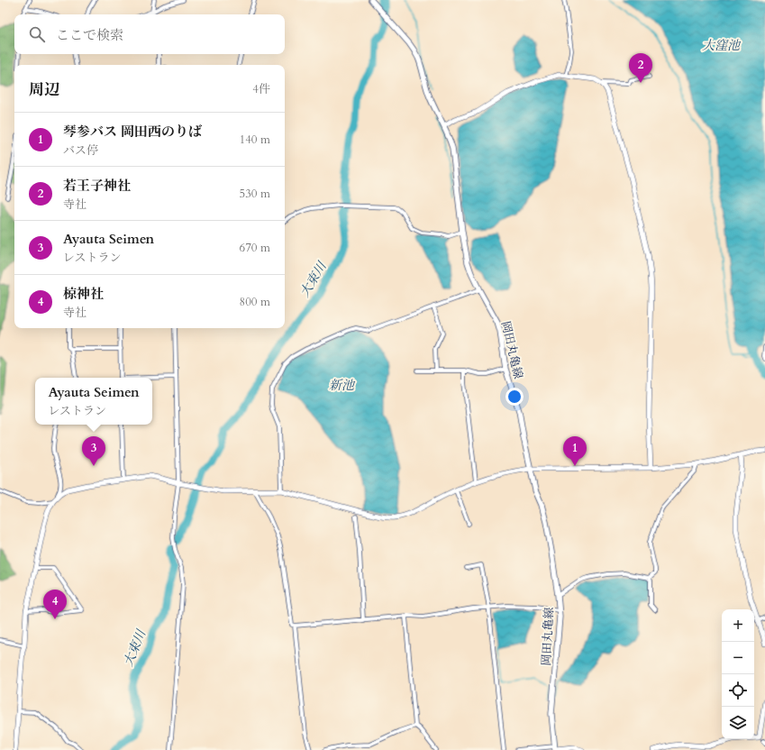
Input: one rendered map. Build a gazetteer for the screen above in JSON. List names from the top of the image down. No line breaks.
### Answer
{"streets":{"main road":["岡田丸亀線"]},"water":["大窪池","大束川","新池"],"page":{"search":"ここで検索","pins":["2","1","3","4"],"heading":["周辺","4件"],"list":[{"mark":"1","name":"琴参バス 岡田西のりば","note":"バス停","value":"140 m"},{"mark":"2","name":"若王子神社","note":"寺社","value":"530 m"},{"mark":"3","name":"Ayauta Seimen","note":"レストラン","value":"670 m"},{"mark":"4","name":"椋神社","note":"寺社","value":"800 m"}],"popup":["Ayauta Seimen","レストラン"],"map_buttons":["+","−"]}}
